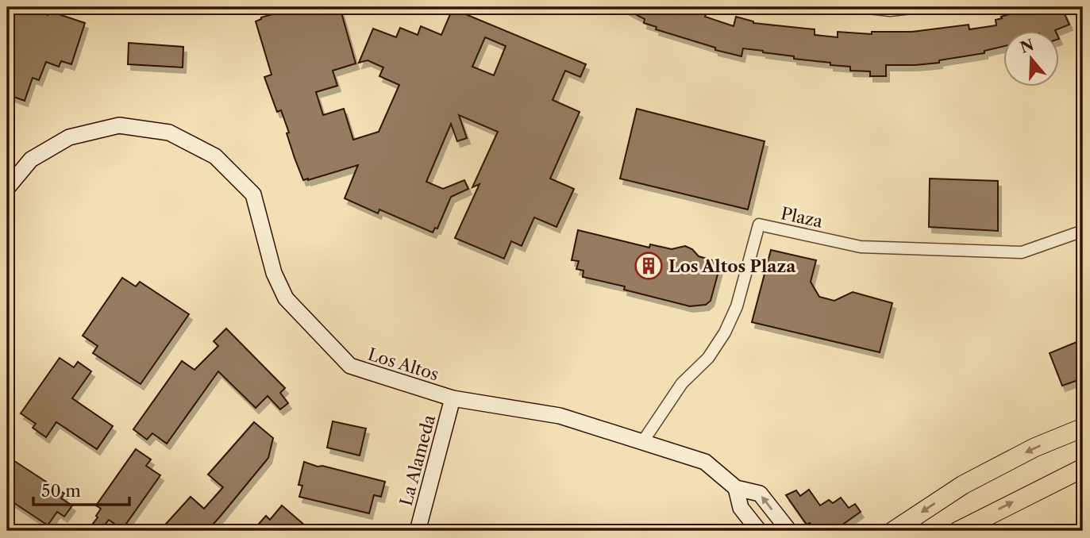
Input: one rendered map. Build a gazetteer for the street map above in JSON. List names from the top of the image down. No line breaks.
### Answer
{"streets":{"street":["Plaza","Los Altos","La Alameda"]},"crossings":[["Plaza","Los Altos"],["Los Altos","La Alameda"]],"places":{"building":["Los Altos Plaza"]},"scale_bar":"50 m","north":"top"}
